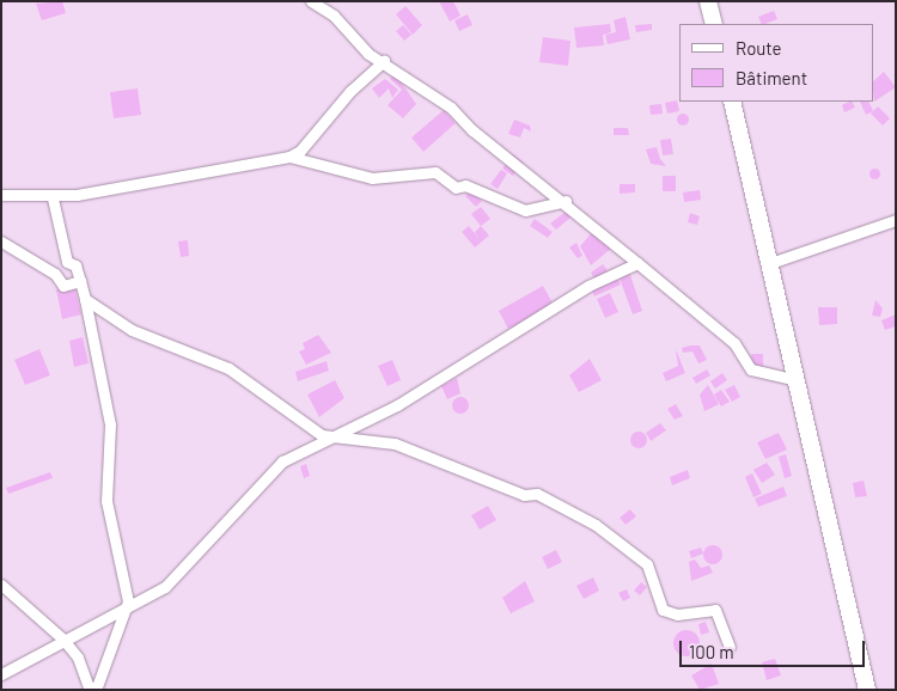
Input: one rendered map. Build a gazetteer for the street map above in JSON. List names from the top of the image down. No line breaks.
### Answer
{"legend":["Route","Bâtiment"],"scale_bar":"100 m"}
